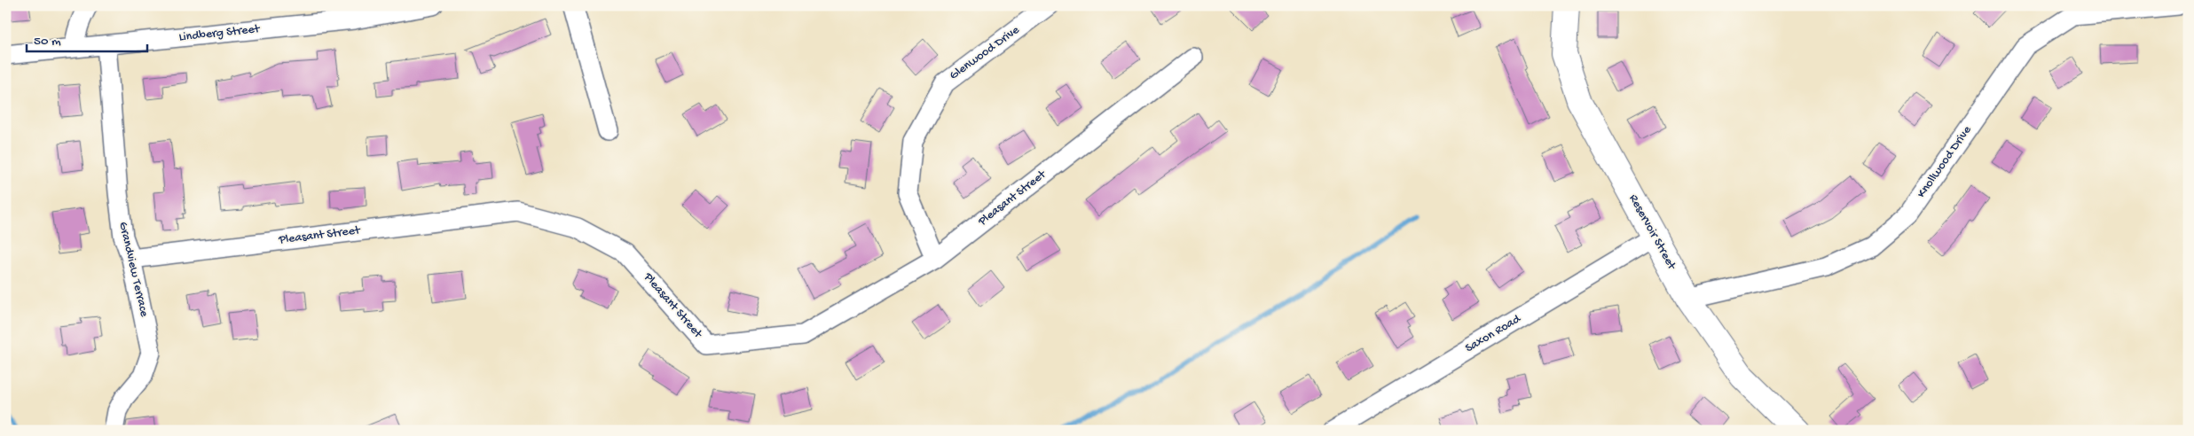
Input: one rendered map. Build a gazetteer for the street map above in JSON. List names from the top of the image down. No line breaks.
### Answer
{"streets":{"street":["Lindberg Street","Glenwood Drive","Knollwood Drive","Pleasant Street","Reservoir Street","Grandview Terrace","Saxon Road"]},"crossings":[["Lindberg Street","Grandview Terrace"],["Glenwood Drive","Pleasant Street"],["Knollwood Drive","Reservoir Street"],["Pleasant Street","Grandview Terrace"],["Reservoir Street","Saxon Road"]],"scale_bar":"50 m"}
